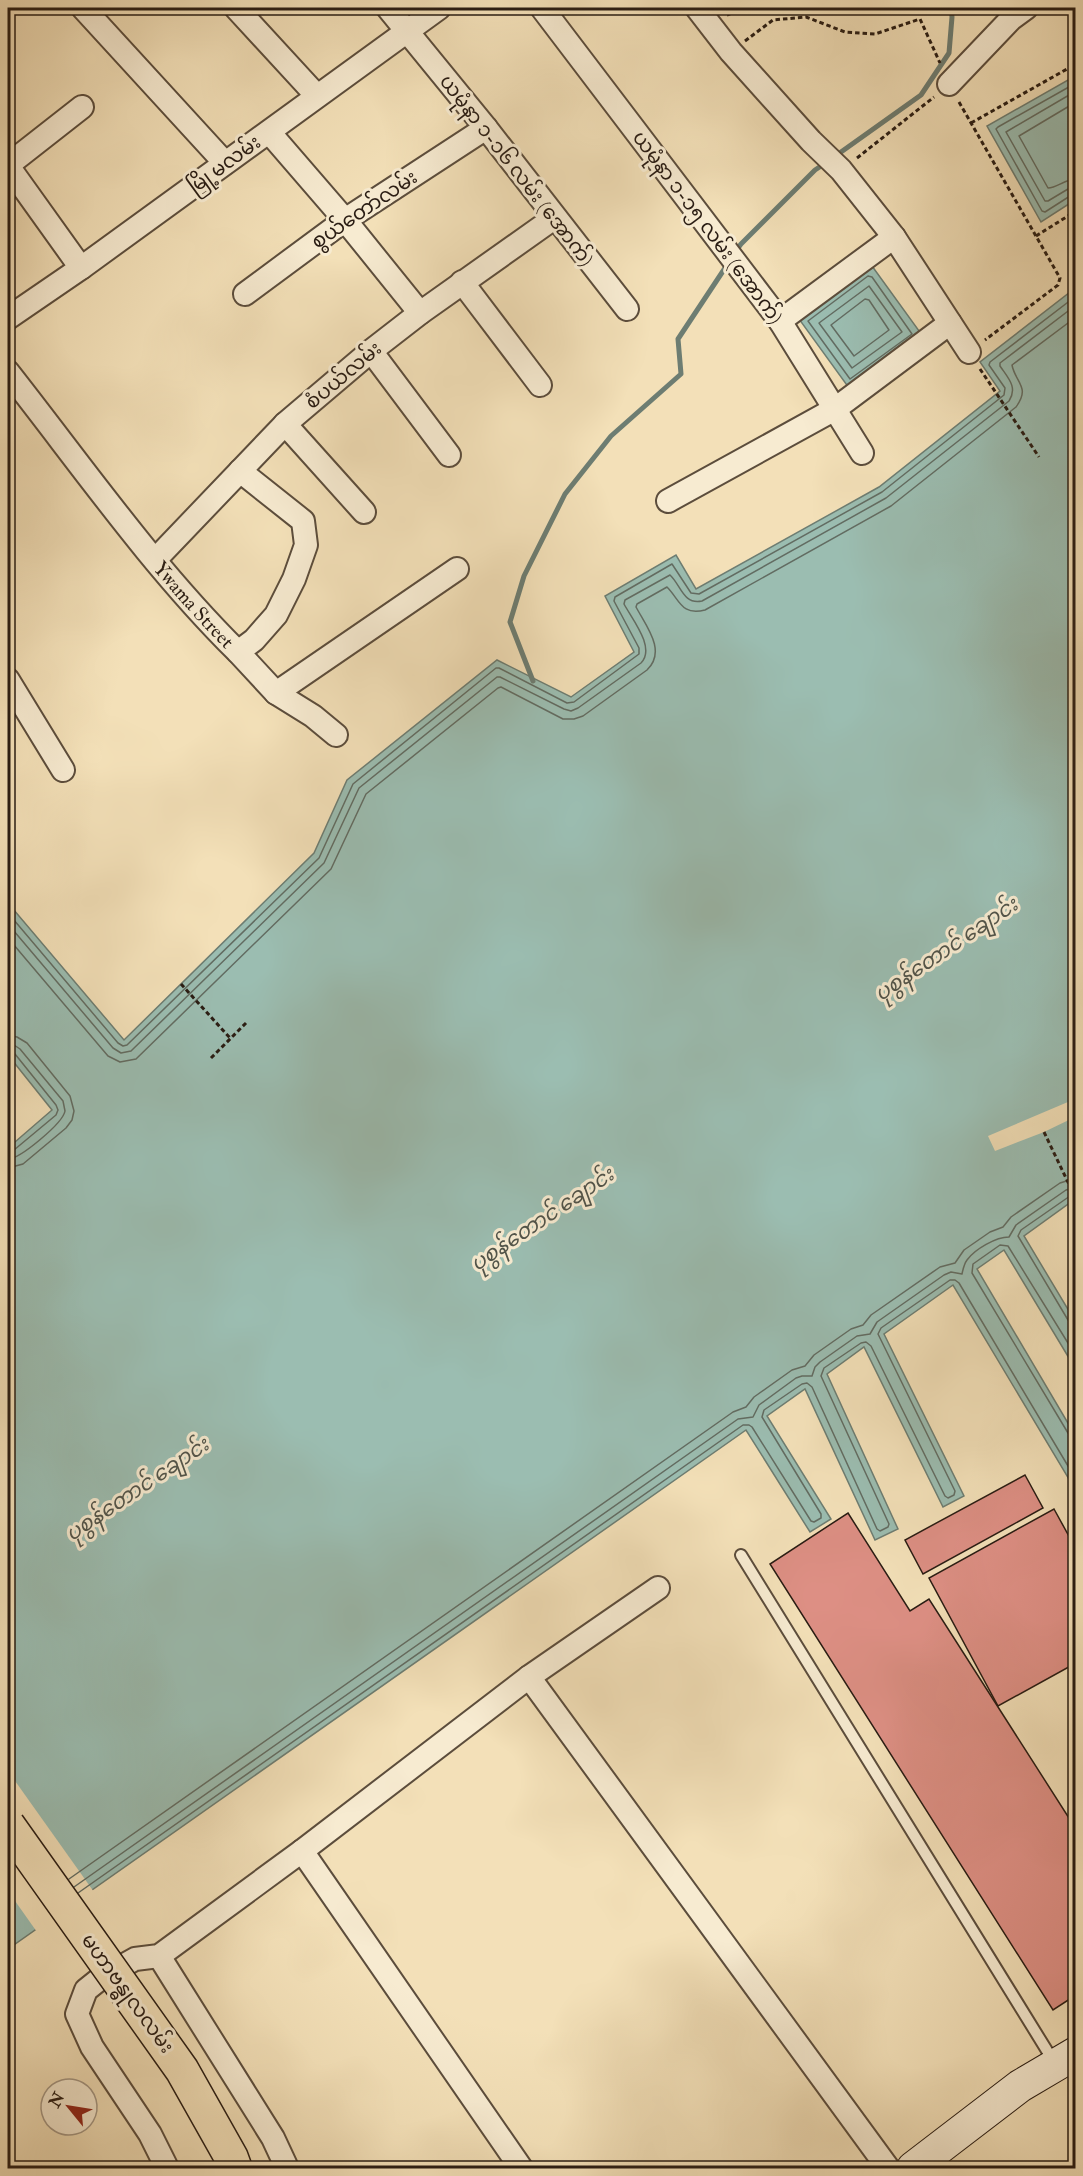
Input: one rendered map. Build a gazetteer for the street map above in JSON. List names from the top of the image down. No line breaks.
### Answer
{"streets":{"main road":["မဟာဗန္ဓုလလမ်း"],"street":["မြို့မလမ်း","ယမုံနာ ၁-၁၆ လမ်း (အောက်)","စွယ်တော်လမ်း","ယမုံနာ ၁-၁၅ လမ်း (အောက်)","စံပယ်လမ်း","Ywama Street"]},"crossings":[["မြို့မလမ်း","ယမုံနာ ၁-၁၆ လမ်း (အောက်)"],["ယမုံနာ ၁-၁၆ လမ်း (အောက်)","စွယ်တော်လမ်း"],["ယမုံနာ ၁-၁၆ လမ်း (အောက်)","စံပယ်လမ်း"],["စံပယ်လမ်း","Ywama Street"]],"water":["ပုစွန်တောင် ချောင်း"],"north":"top left"}
